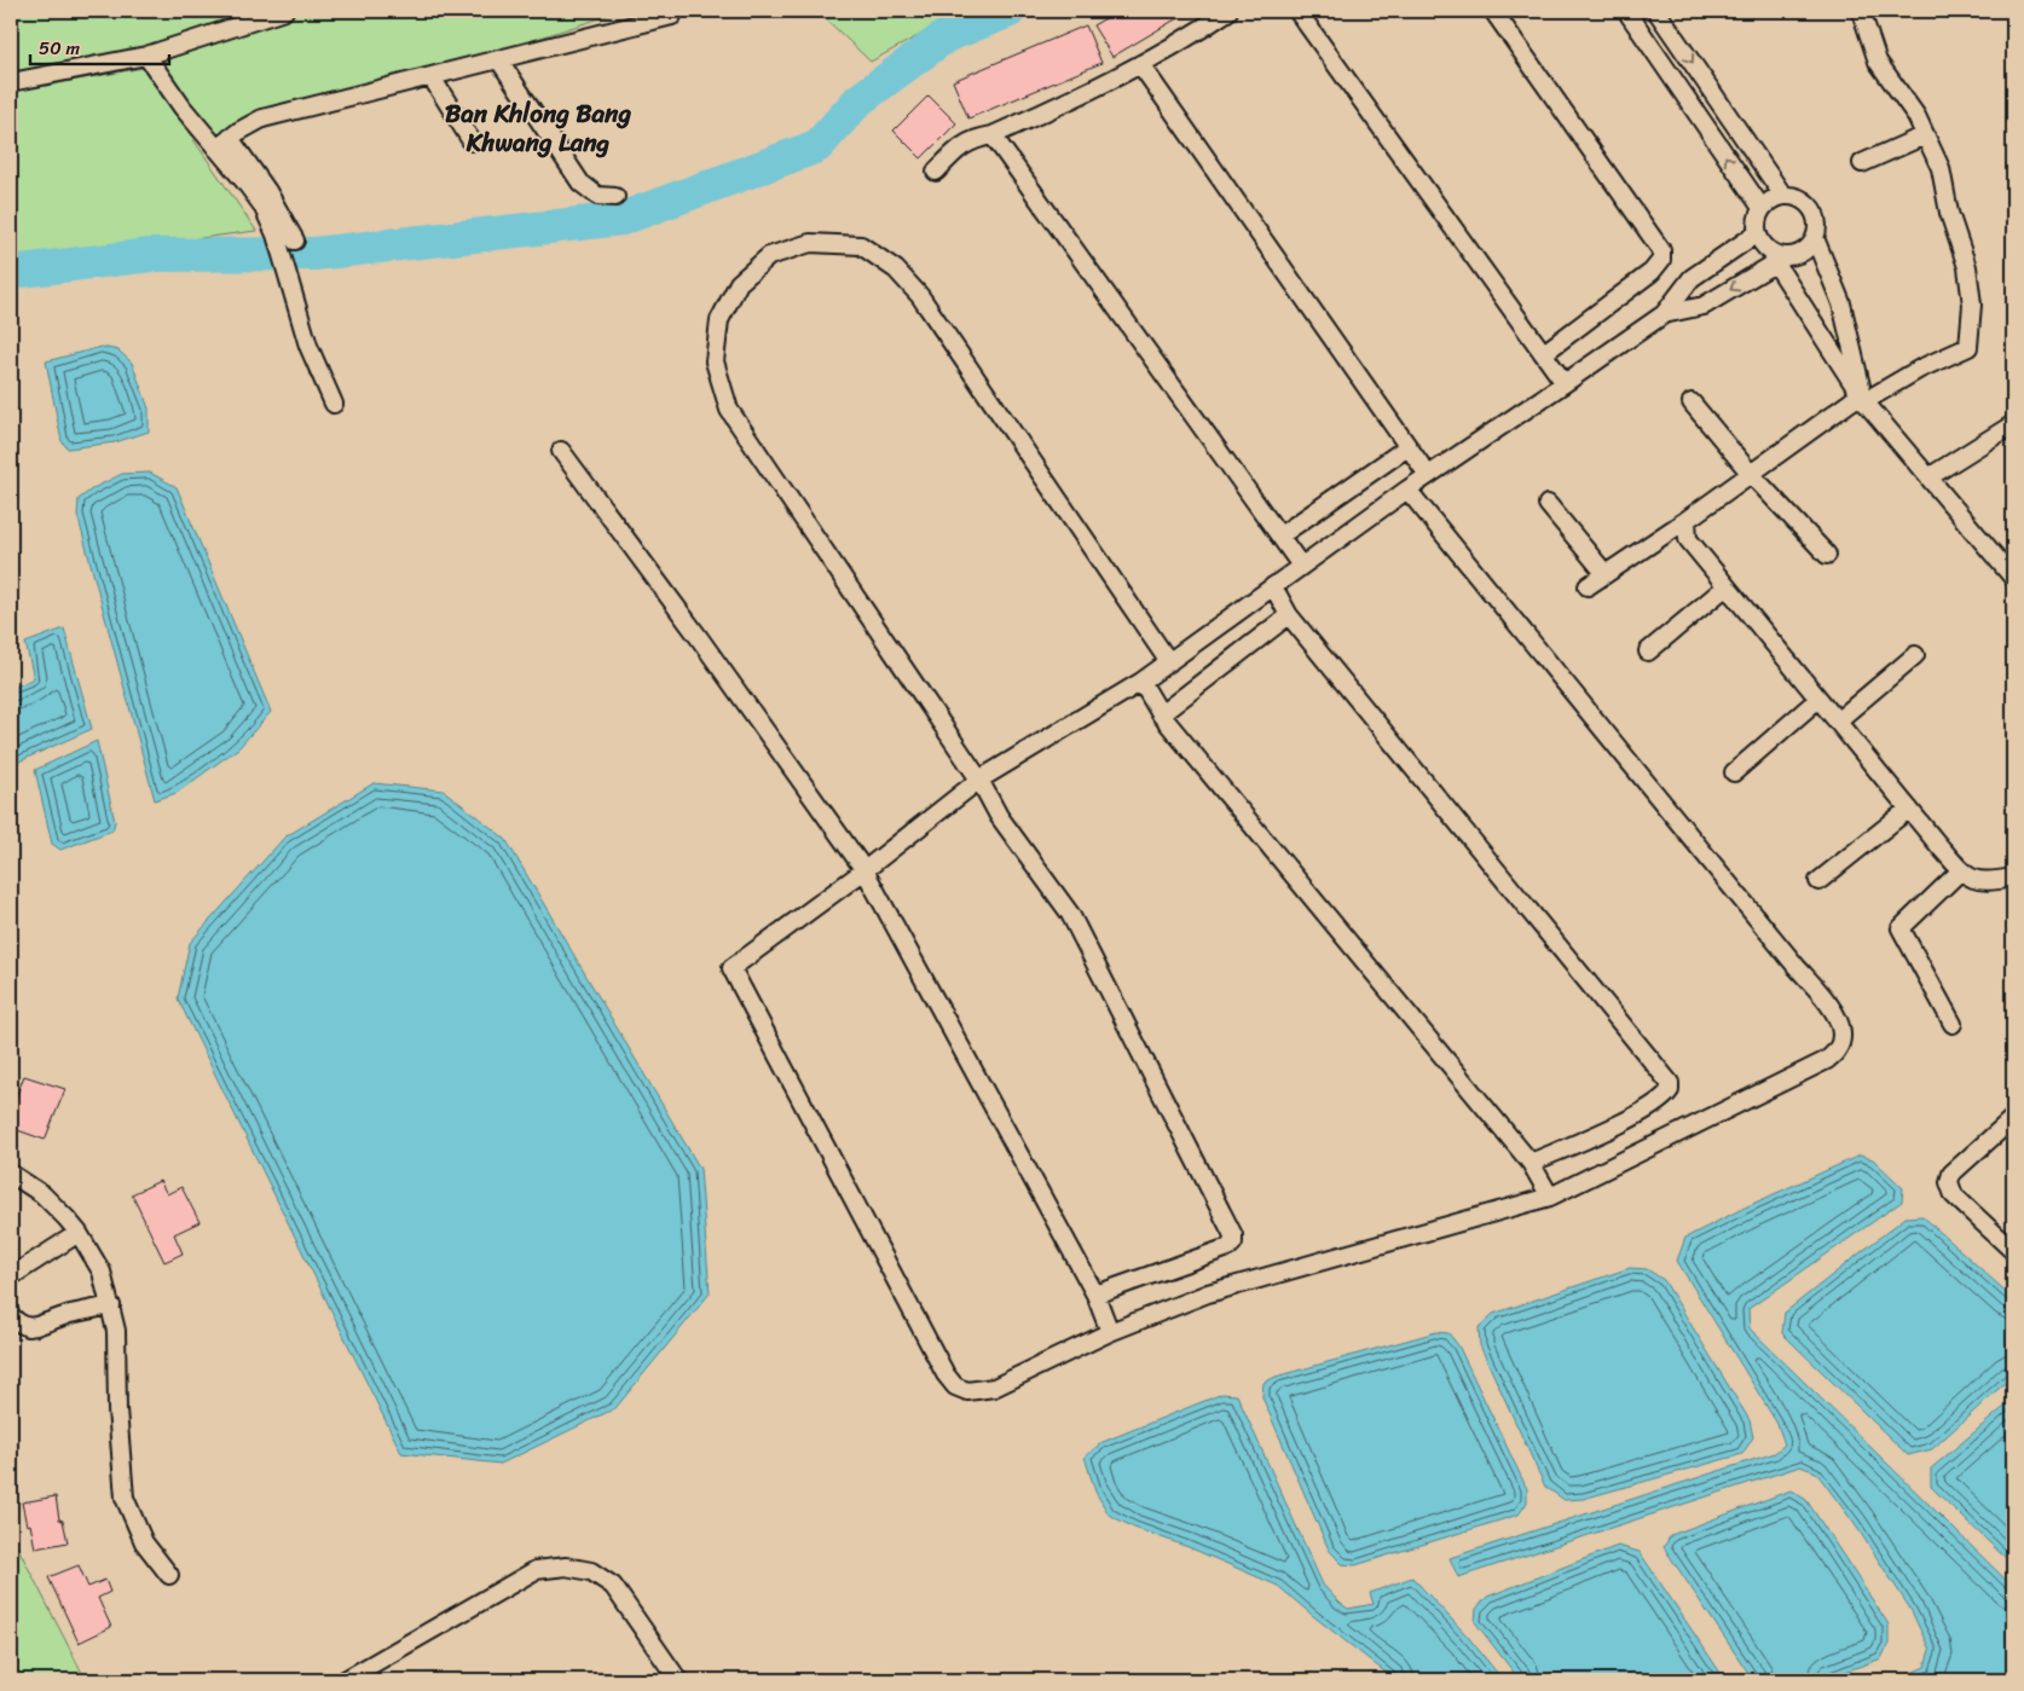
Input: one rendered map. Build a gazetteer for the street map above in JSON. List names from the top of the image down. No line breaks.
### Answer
{"districts":["Ban Khlong Bang Khwang Lang"],"scale_bar":"50 m"}
